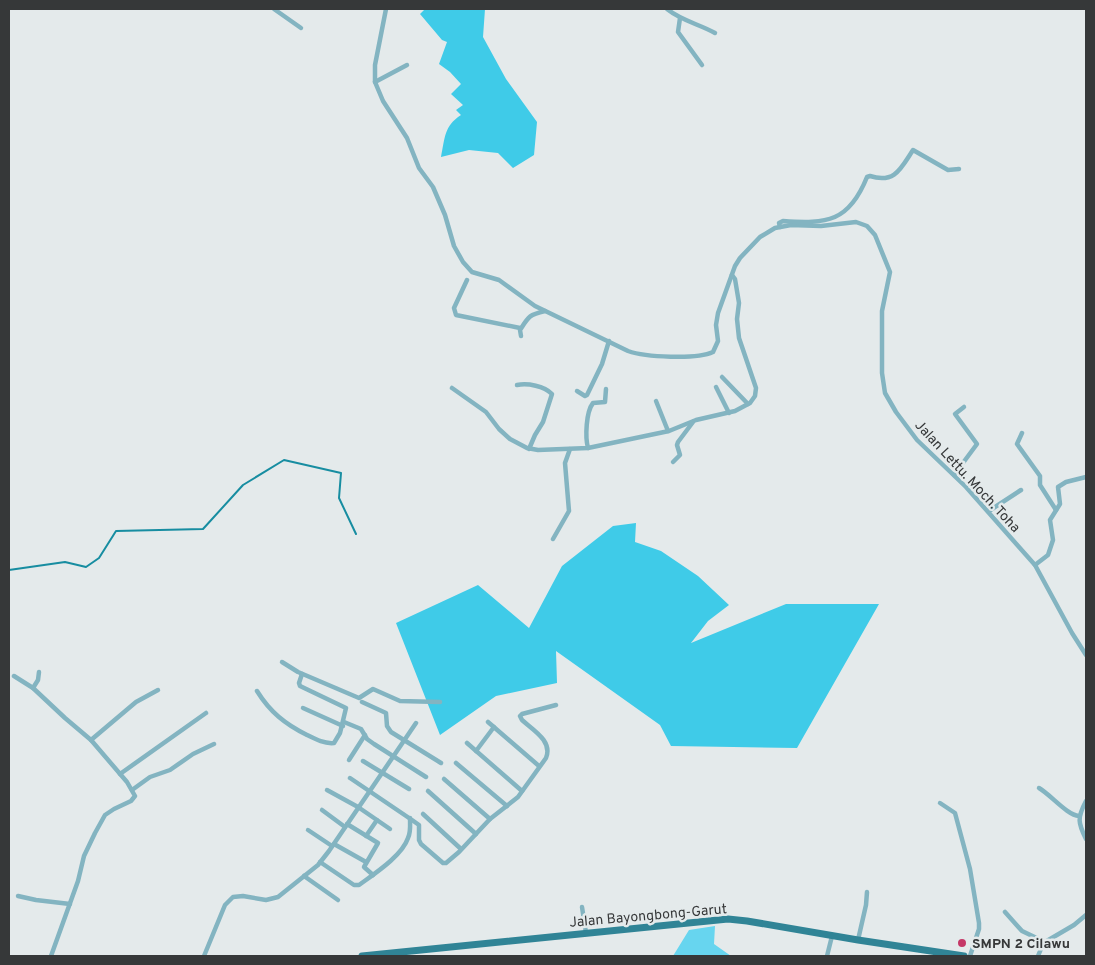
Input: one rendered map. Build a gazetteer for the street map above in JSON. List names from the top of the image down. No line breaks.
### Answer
{"streets":{"main road":["Jalan Bayongbong-Garut"],"street":["Jalan Lettu. Moch. Toha"]},"places":["SMPN 2 Cilawu"]}
